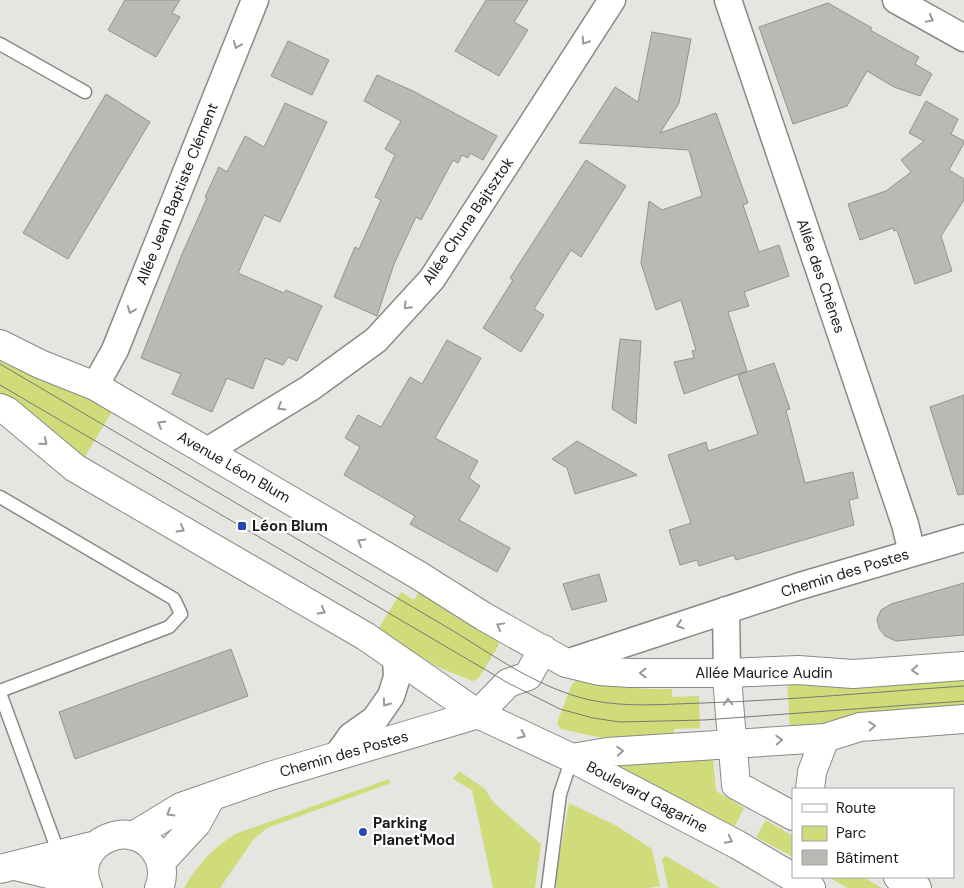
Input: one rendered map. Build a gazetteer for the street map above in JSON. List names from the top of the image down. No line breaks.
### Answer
{"streets":{"main road":["Avenue Léon Blum","Chemin des Postes","Allée Maurice Audin","Boulevard Gagarine"],"street":["Allée Jean Baptiste Clément","Allée Chuna Bajtsztok","Allée des Chênes"]},"crossings":[["Allée Jean Baptiste Clément","Avenue Léon Blum"],["Allée Chuna Bajtsztok","Avenue Léon Blum"],["Allée des Chênes","Chemin des Postes"],["Avenue Léon Blum","Chemin des Postes"],["Avenue Léon Blum","Allée Maurice Audin"],["Chemin des Postes","Allée Maurice Audin"],["Chemin des Postes","Boulevard Gagarine"]],"one_way":["Allée Jean Baptiste Clément","Allée Chuna Bajtsztok","Boulevard Gagarine"],"places":{"transit":["Léon Blum"],"other":["Parking Planet'Mod"]},"legend":["Route","Parc","Bâtiment"]}
